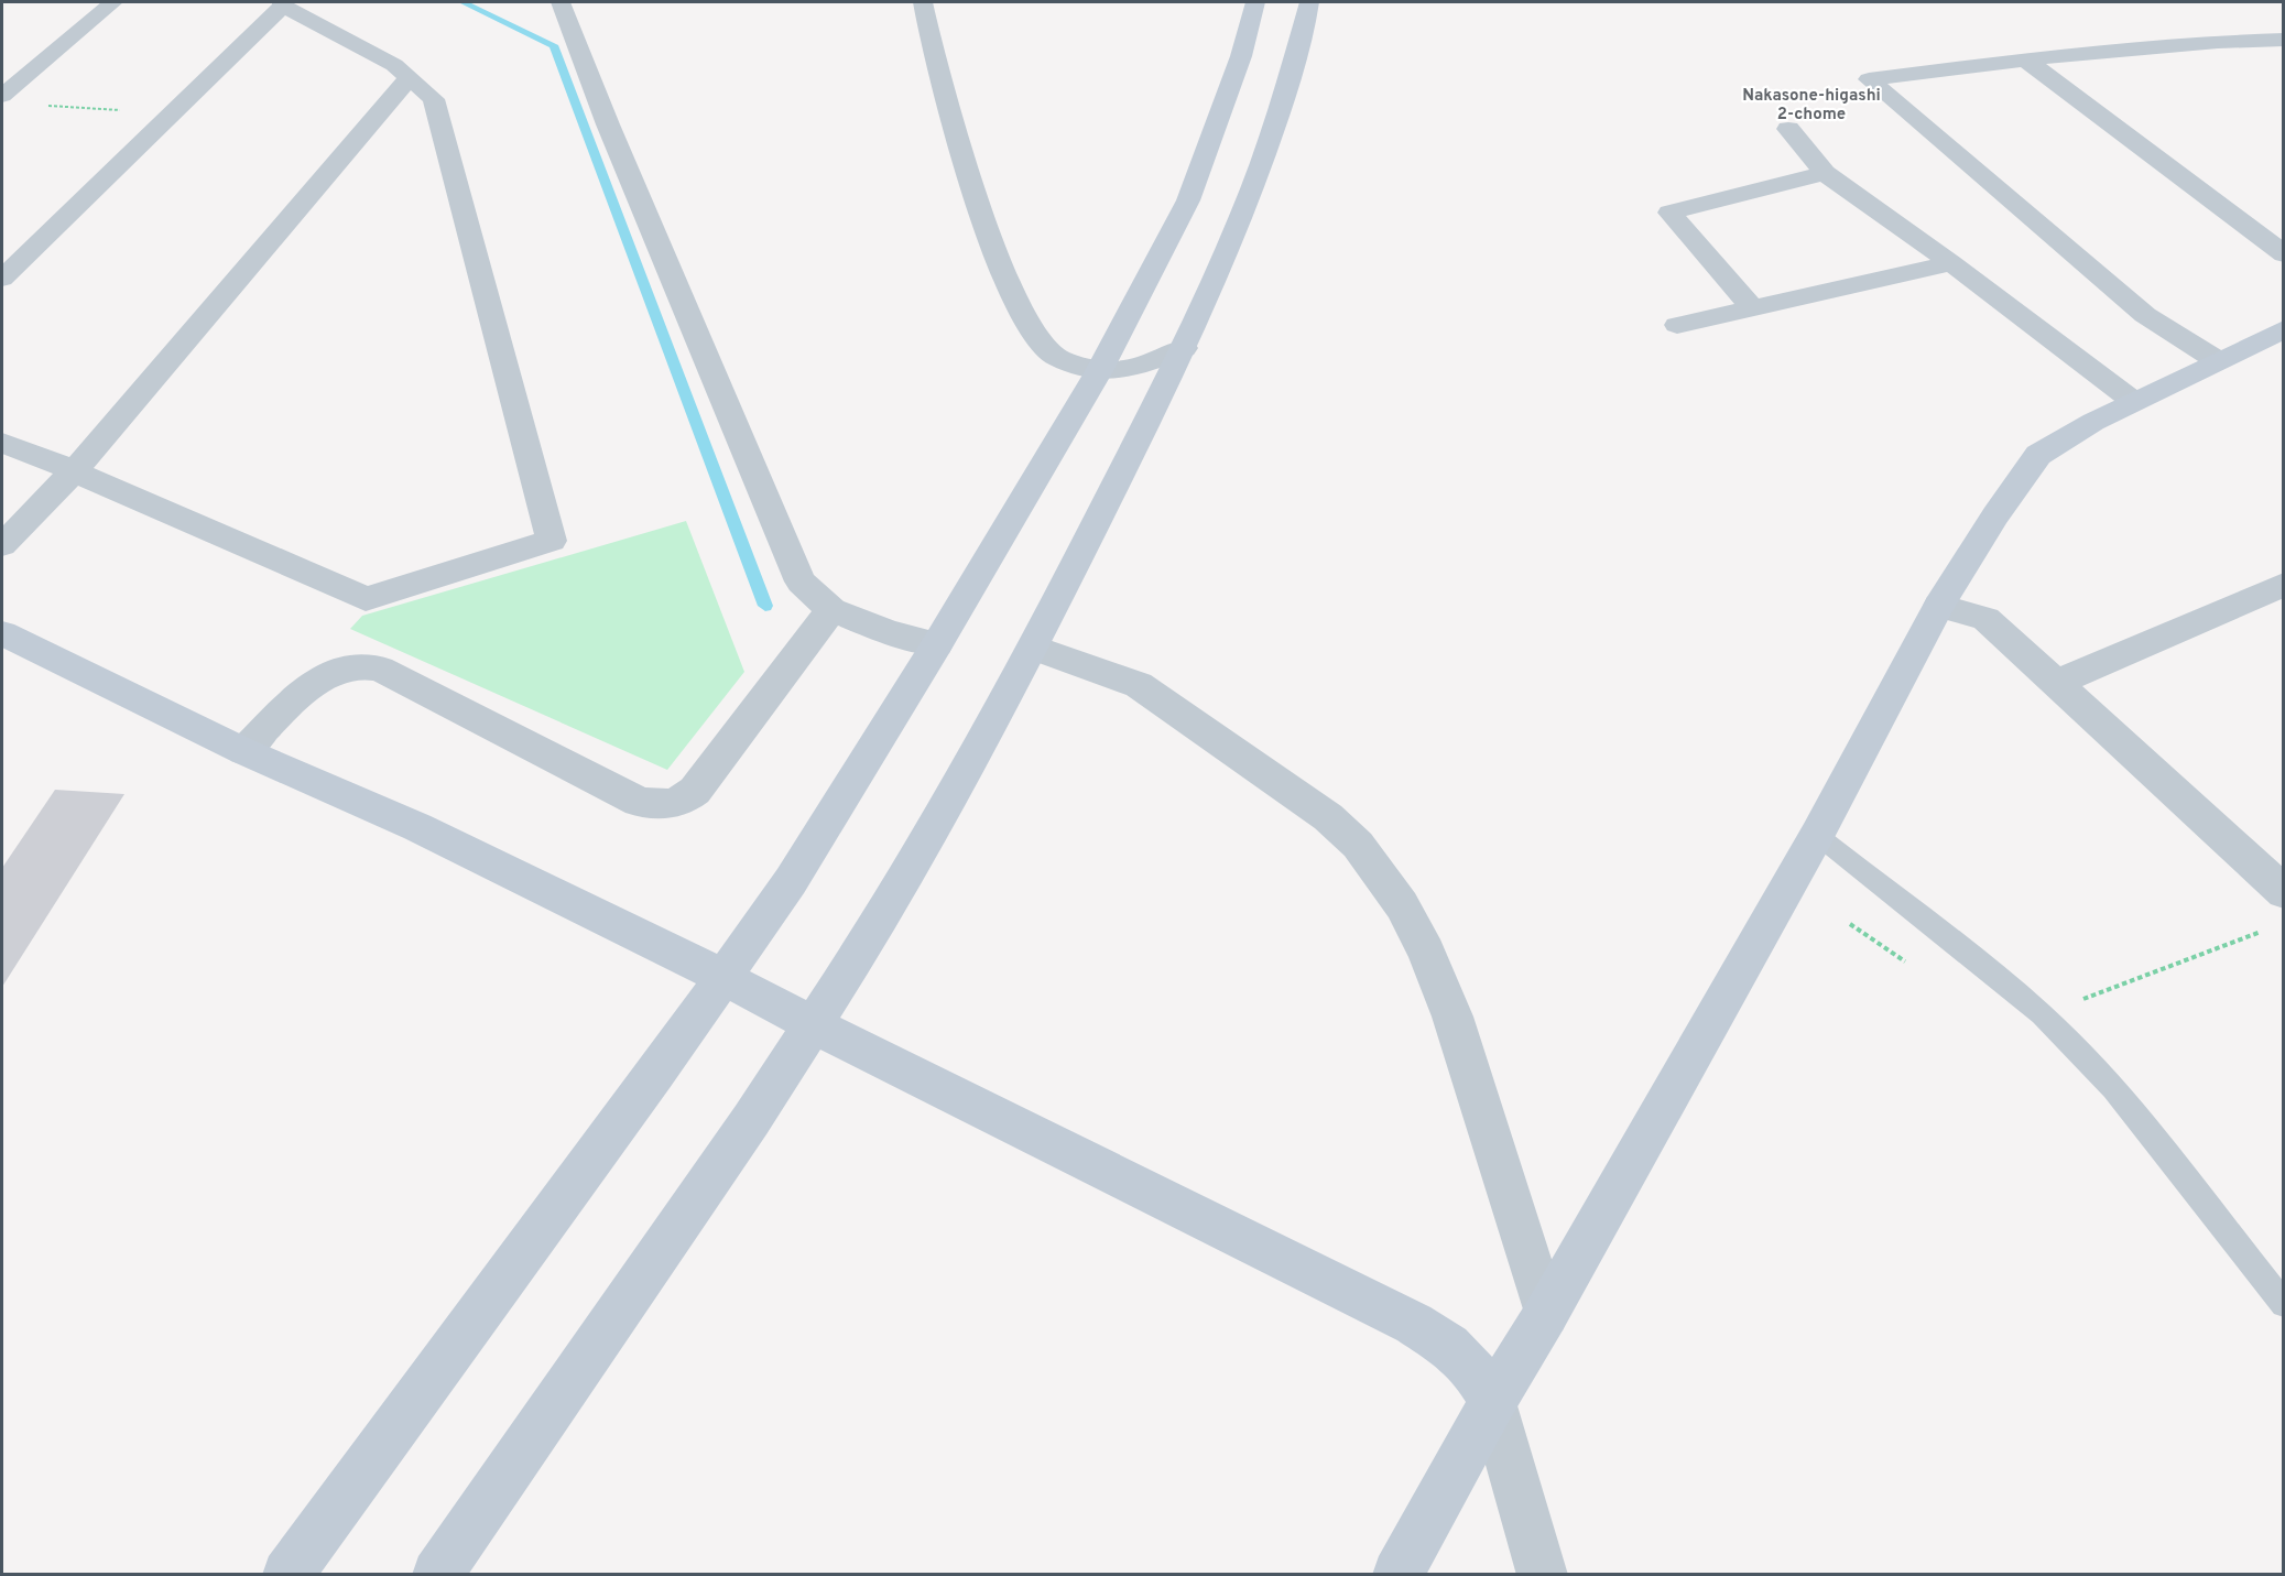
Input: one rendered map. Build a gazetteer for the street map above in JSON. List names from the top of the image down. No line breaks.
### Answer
{"districts":["Nakasone-higashi 2-chome"]}
